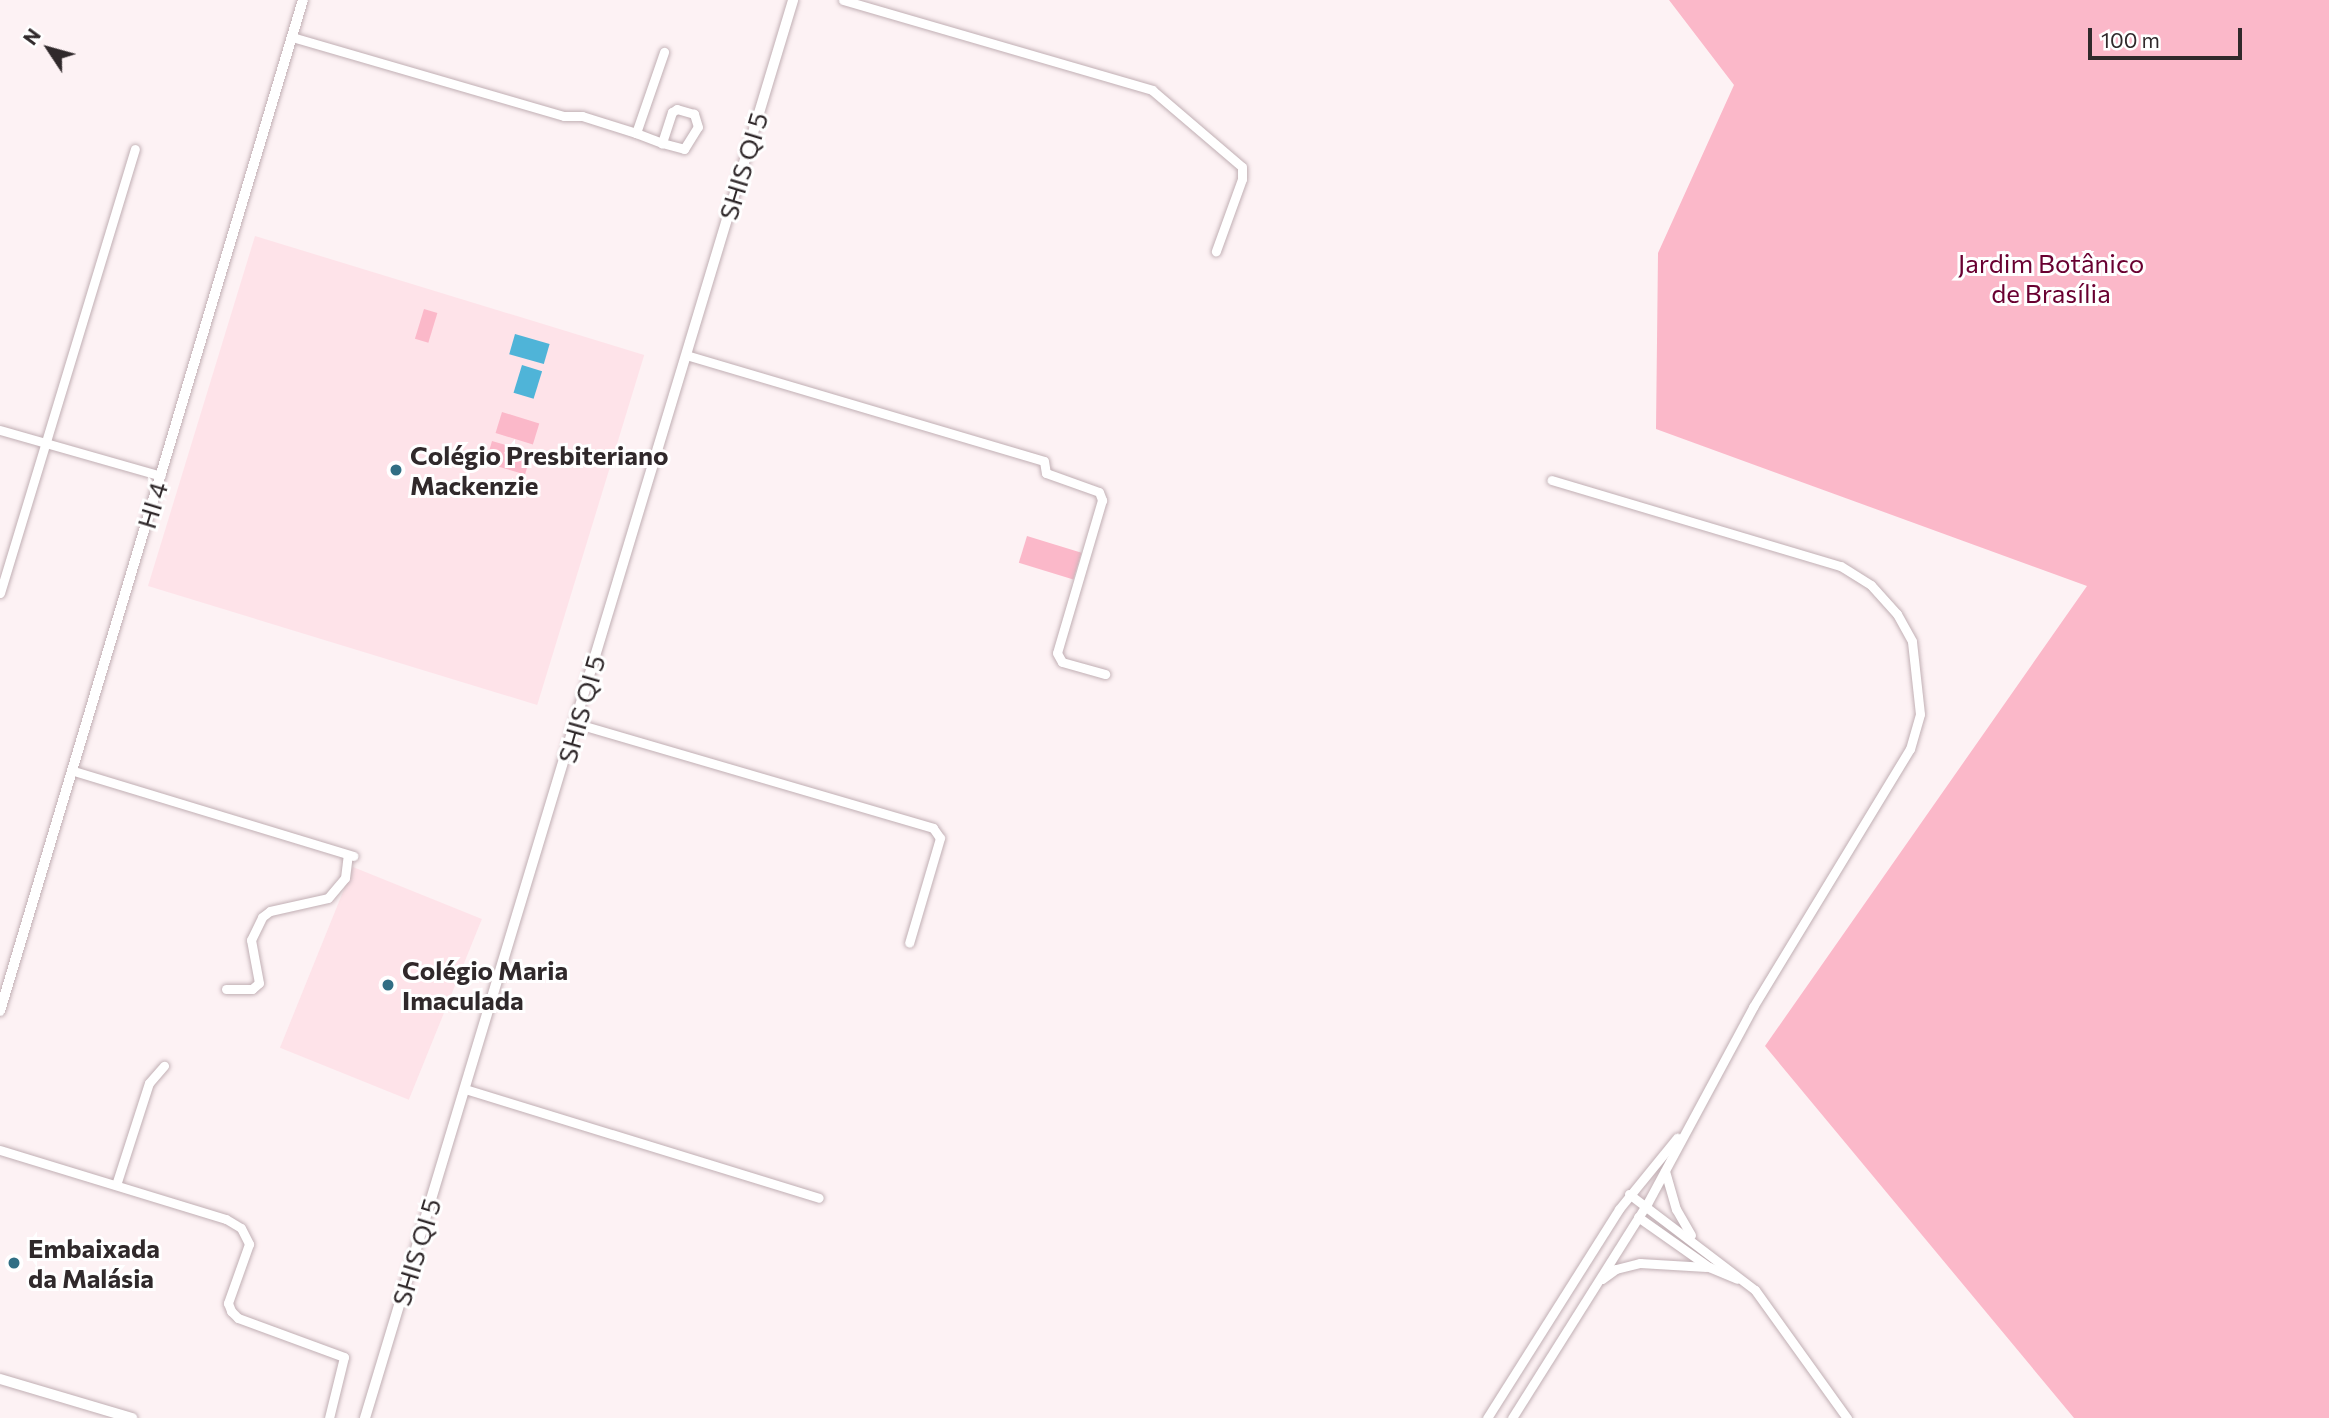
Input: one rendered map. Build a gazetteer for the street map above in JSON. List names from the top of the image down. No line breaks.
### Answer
{"streets":{"street":["SHIS QI 5","HI 4"]},"parks":["Jardim Botânico de Brasília"],"places":["Colégio Presbiteriano Mackenzie","Colégio Maria Imaculada","Embaixada da Malásia"],"scale_bar":"100 m","north":"top left"}
